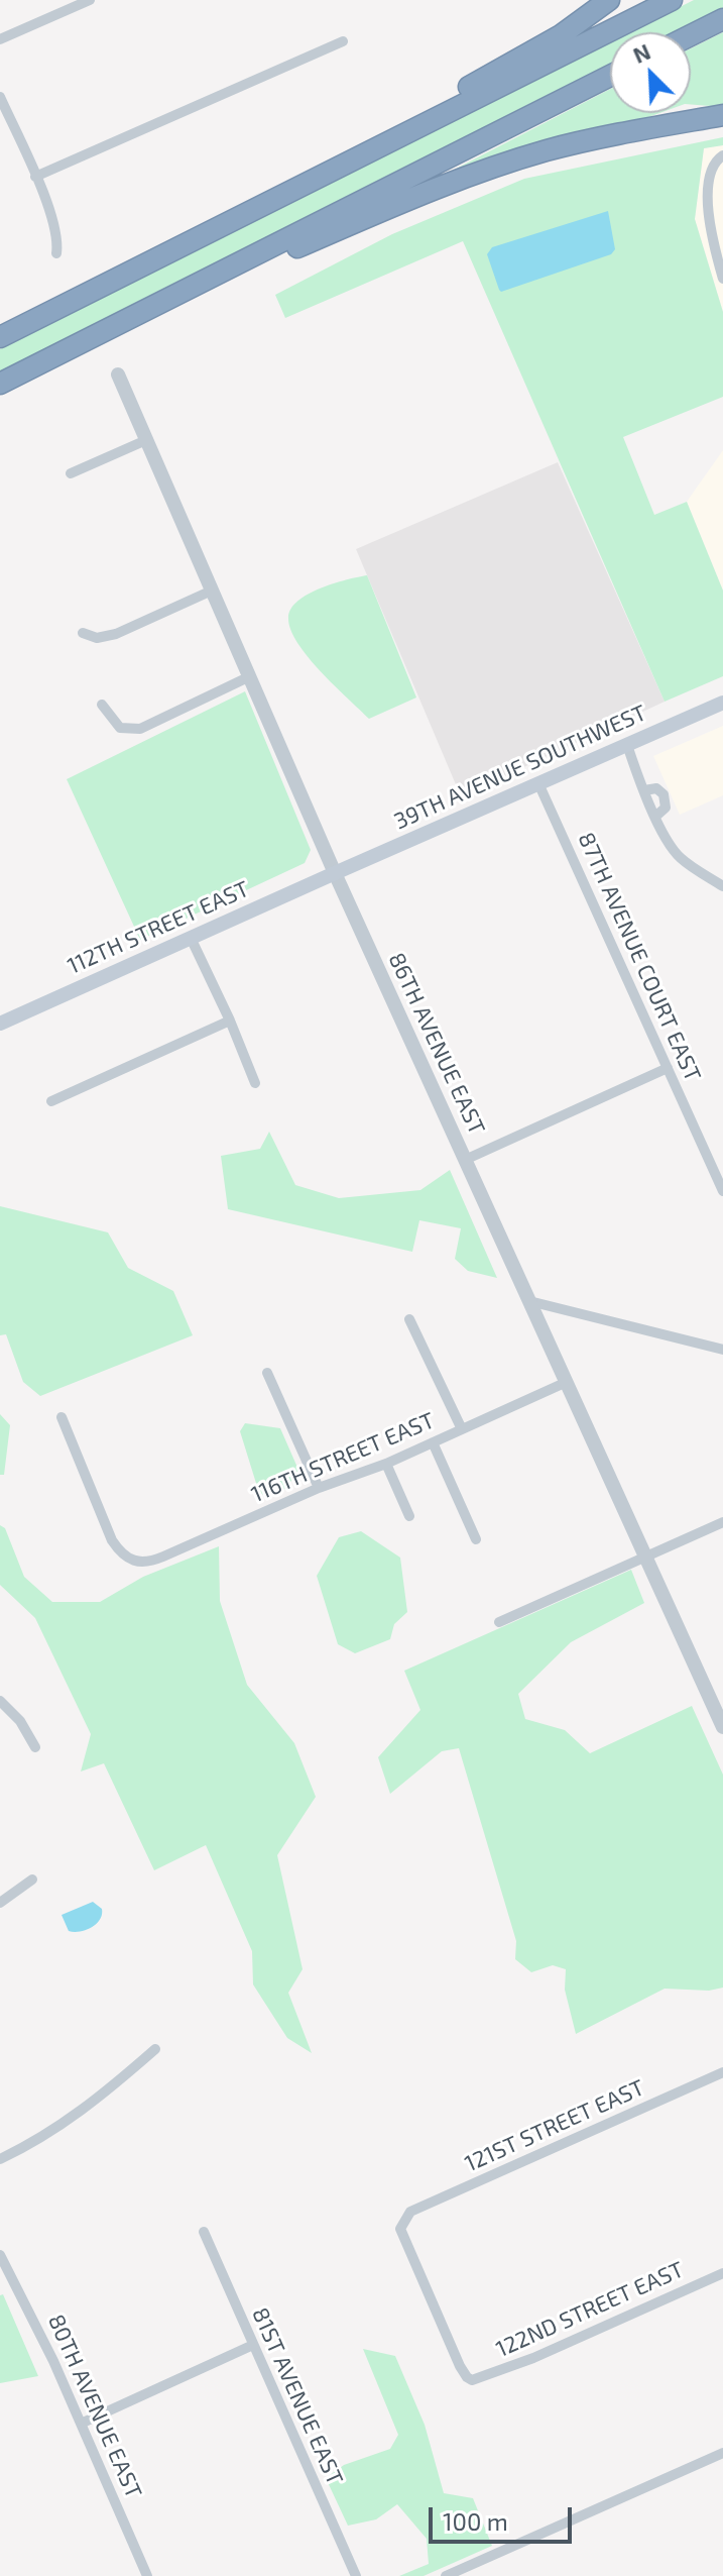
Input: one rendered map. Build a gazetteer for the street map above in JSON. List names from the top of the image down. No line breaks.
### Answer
{"streets":{"main road":["39TH AVENUE SOUTHWEST","112TH STREET EAST"],"street":["87TH AVENUE COURT EAST","86TH AVENUE EAST","116TH STREET EAST","121ST STREET EAST","122ND STREET EAST","81ST AVENUE EAST","80TH AVENUE EAST"]},"crossings":[["39TH AVENUE SOUTHWEST","112TH STREET EAST"],["39TH AVENUE SOUTHWEST","87TH AVENUE COURT EAST"],["39TH AVENUE SOUTHWEST","86TH AVENUE EAST"],["112TH STREET EAST","86TH AVENUE EAST"],["86TH AVENUE EAST","116TH STREET EAST"],["121ST STREET EAST","122ND STREET EAST"]],"scale_bar":"100 m","north":"top left"}
